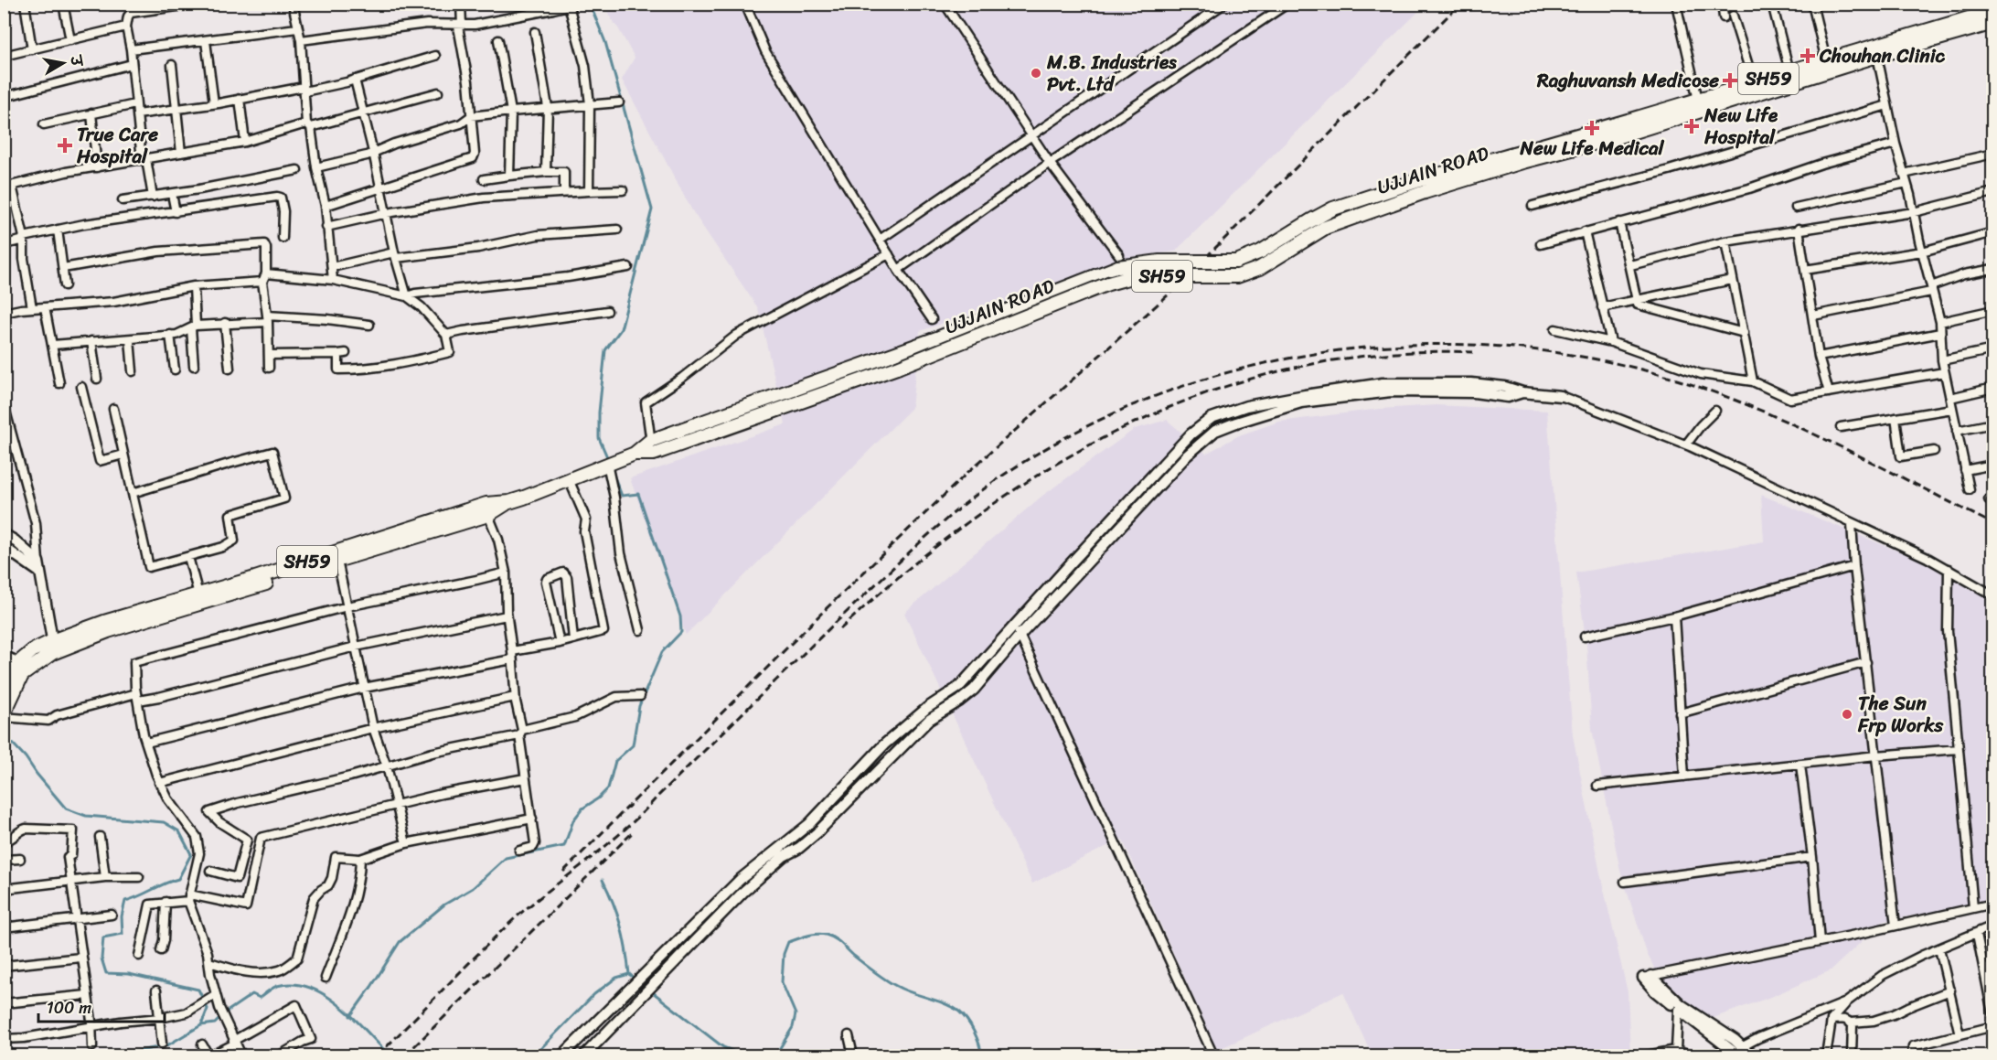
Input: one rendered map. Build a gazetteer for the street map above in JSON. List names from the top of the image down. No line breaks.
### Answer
{"streets":{"main road":["SH59","UJJAIN ROAD"]},"crossings":[["SH59","UJJAIN ROAD"]],"places":{"health":["Chouhan Clinic","Raghuvansh Medicose","New Life Hospital","New Life Medical","True Care Hospital"],"other":["M.B. Industries Pvt. Ltd","The Sun Frp Works"]},"scale_bar":"100 m","north":"right"}
